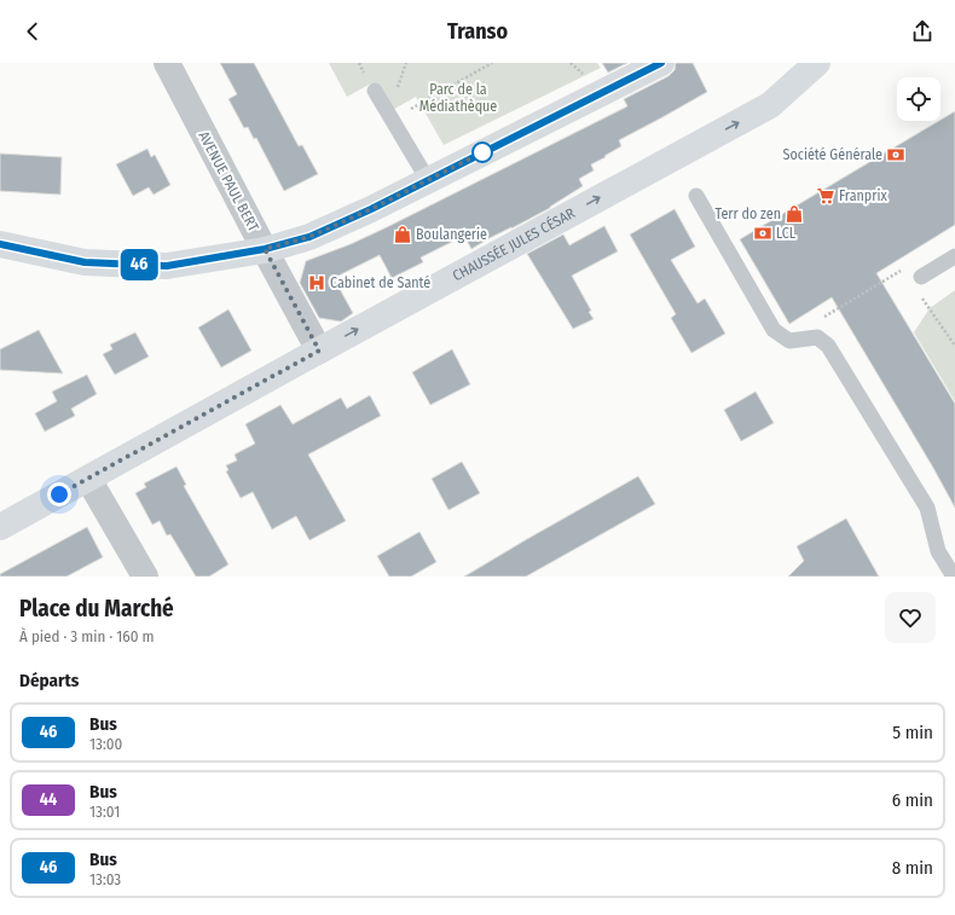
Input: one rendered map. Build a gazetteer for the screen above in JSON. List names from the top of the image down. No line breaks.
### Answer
{"streets":{"street":["AVENUE PAUL BERT","CHAUSSÉE JULES CÉSAR"]},"crossings":[["AVENUE PAUL BERT","CHAUSSÉE JULES CÉSAR"]],"parks":["Parc de la Médiathèque"],"places":{"bank":["Société Générale","LCL"],"supermarket":["Franprix"],"shop":["Terr do zen","Boulangerie"],"hospital":["Cabinet de Santé"]},"lines":["bus line 46"],"page":{"header":"Transo","on_map":"46","heading":[["Place du Marché","À pied · 3 min · 160 m"],"Départs"],"list":[{"mark":"46","name":"Bus","note":"13:00","value":"5 min"},{"mark":"44","name":"Bus","note":"13:01","value":"6 min"},{"mark":"46","name":"Bus","note":"13:03","value":"8 min"}]}}
